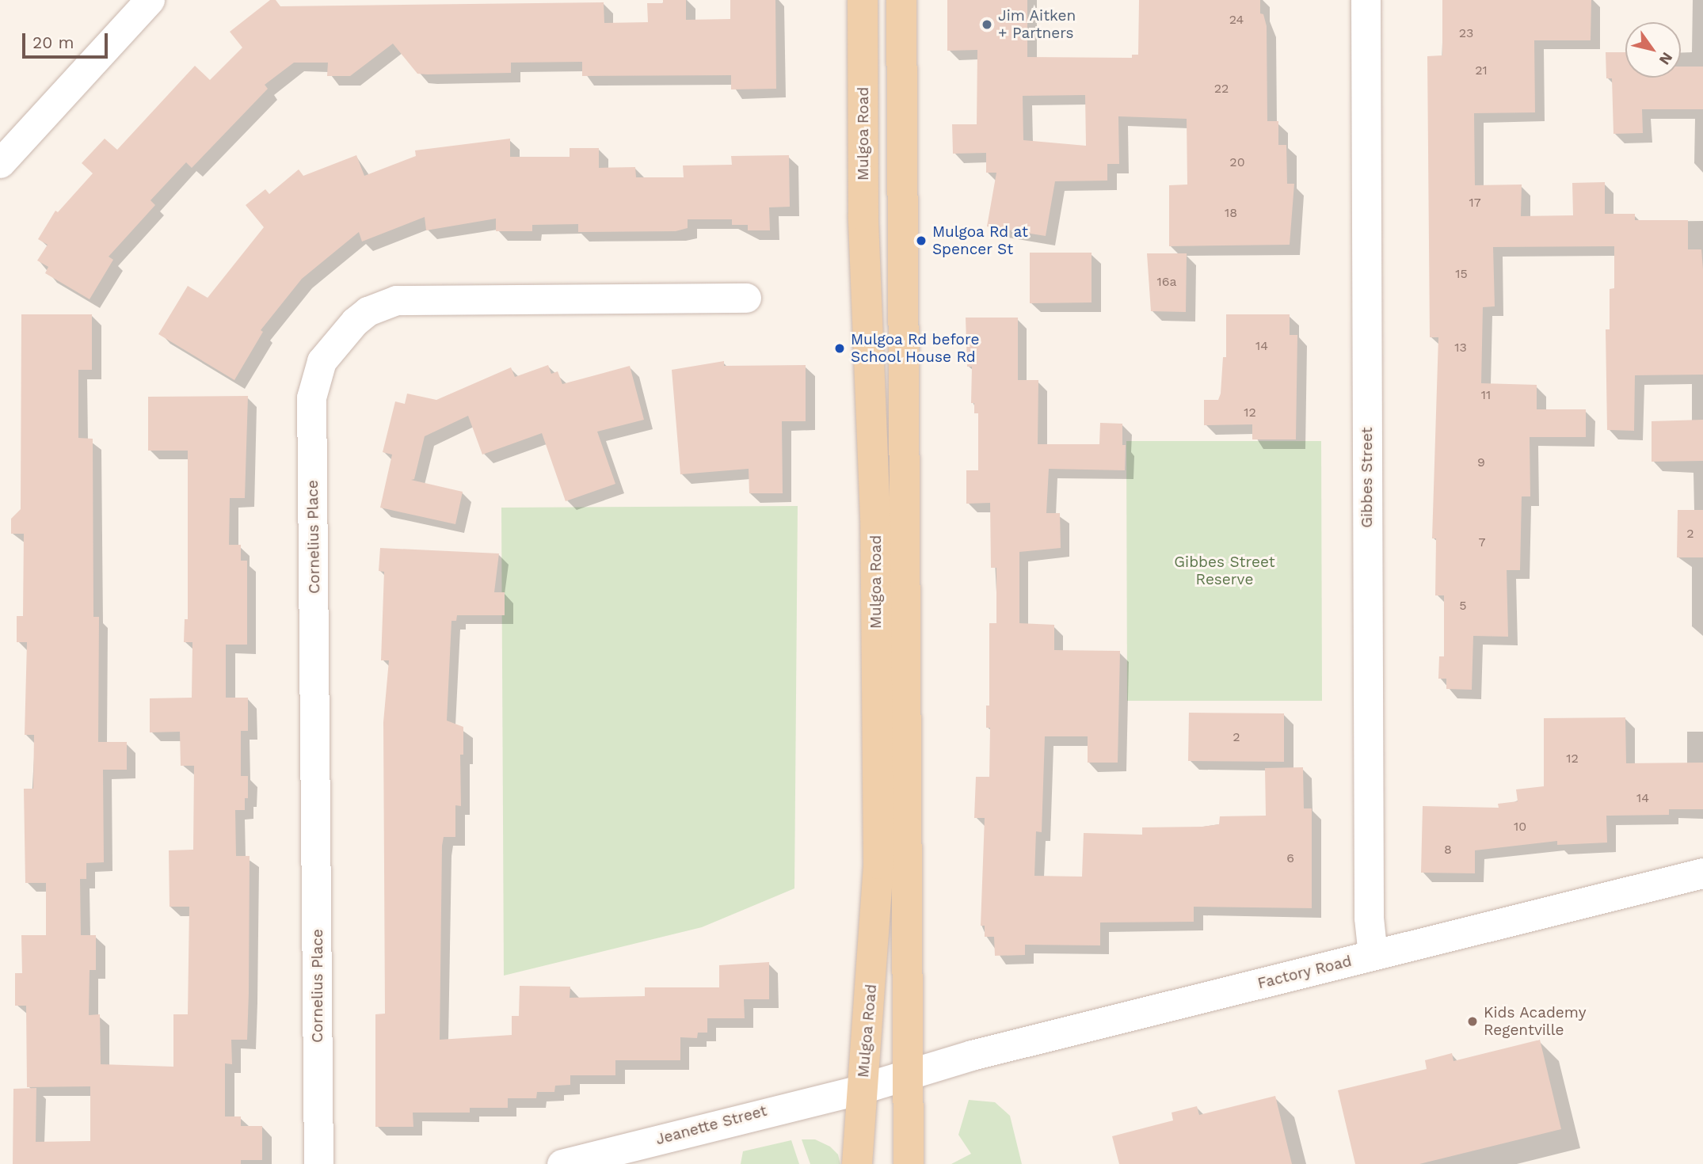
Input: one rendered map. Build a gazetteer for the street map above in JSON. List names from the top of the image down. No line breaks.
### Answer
{"streets":{"main road":["Mulgoa Road"],"street":["Gibbes Street","Cornelius Place","Factory Road","Jeanette Street"]},"crossings":[["Mulgoa Road","Factory Road"],["Mulgoa Road","Jeanette Street"],["Gibbes Street","Factory Road"],["Factory Road","Jeanette Street"]],"parks":["Gibbes Street Reserve"],"places":["Jim Aitken + Partners","Mulgoa Rd at Spencer St","Mulgoa Rd before School House Rd","Kids Academy Regentville"],"house_numbers":["24","23","21","22","20","17","18","15","16a","14","13","11","12","9","2","7","5","2","12","14","10","8","6"],"scale_bar":"20 m","north":"bottom right"}
